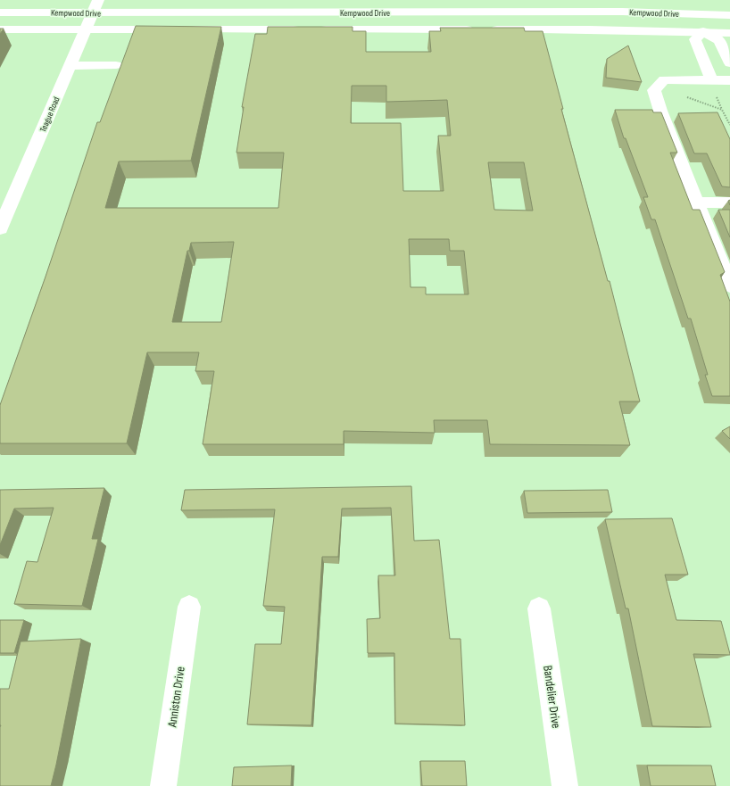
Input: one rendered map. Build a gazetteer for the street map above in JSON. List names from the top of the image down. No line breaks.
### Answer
{"streets":{"main road":["Kempwood Drive","Teague Road","Anniston Drive","Bandelier Drive"]},"crossings":[["Kempwood Drive","Teague Road"]]}
